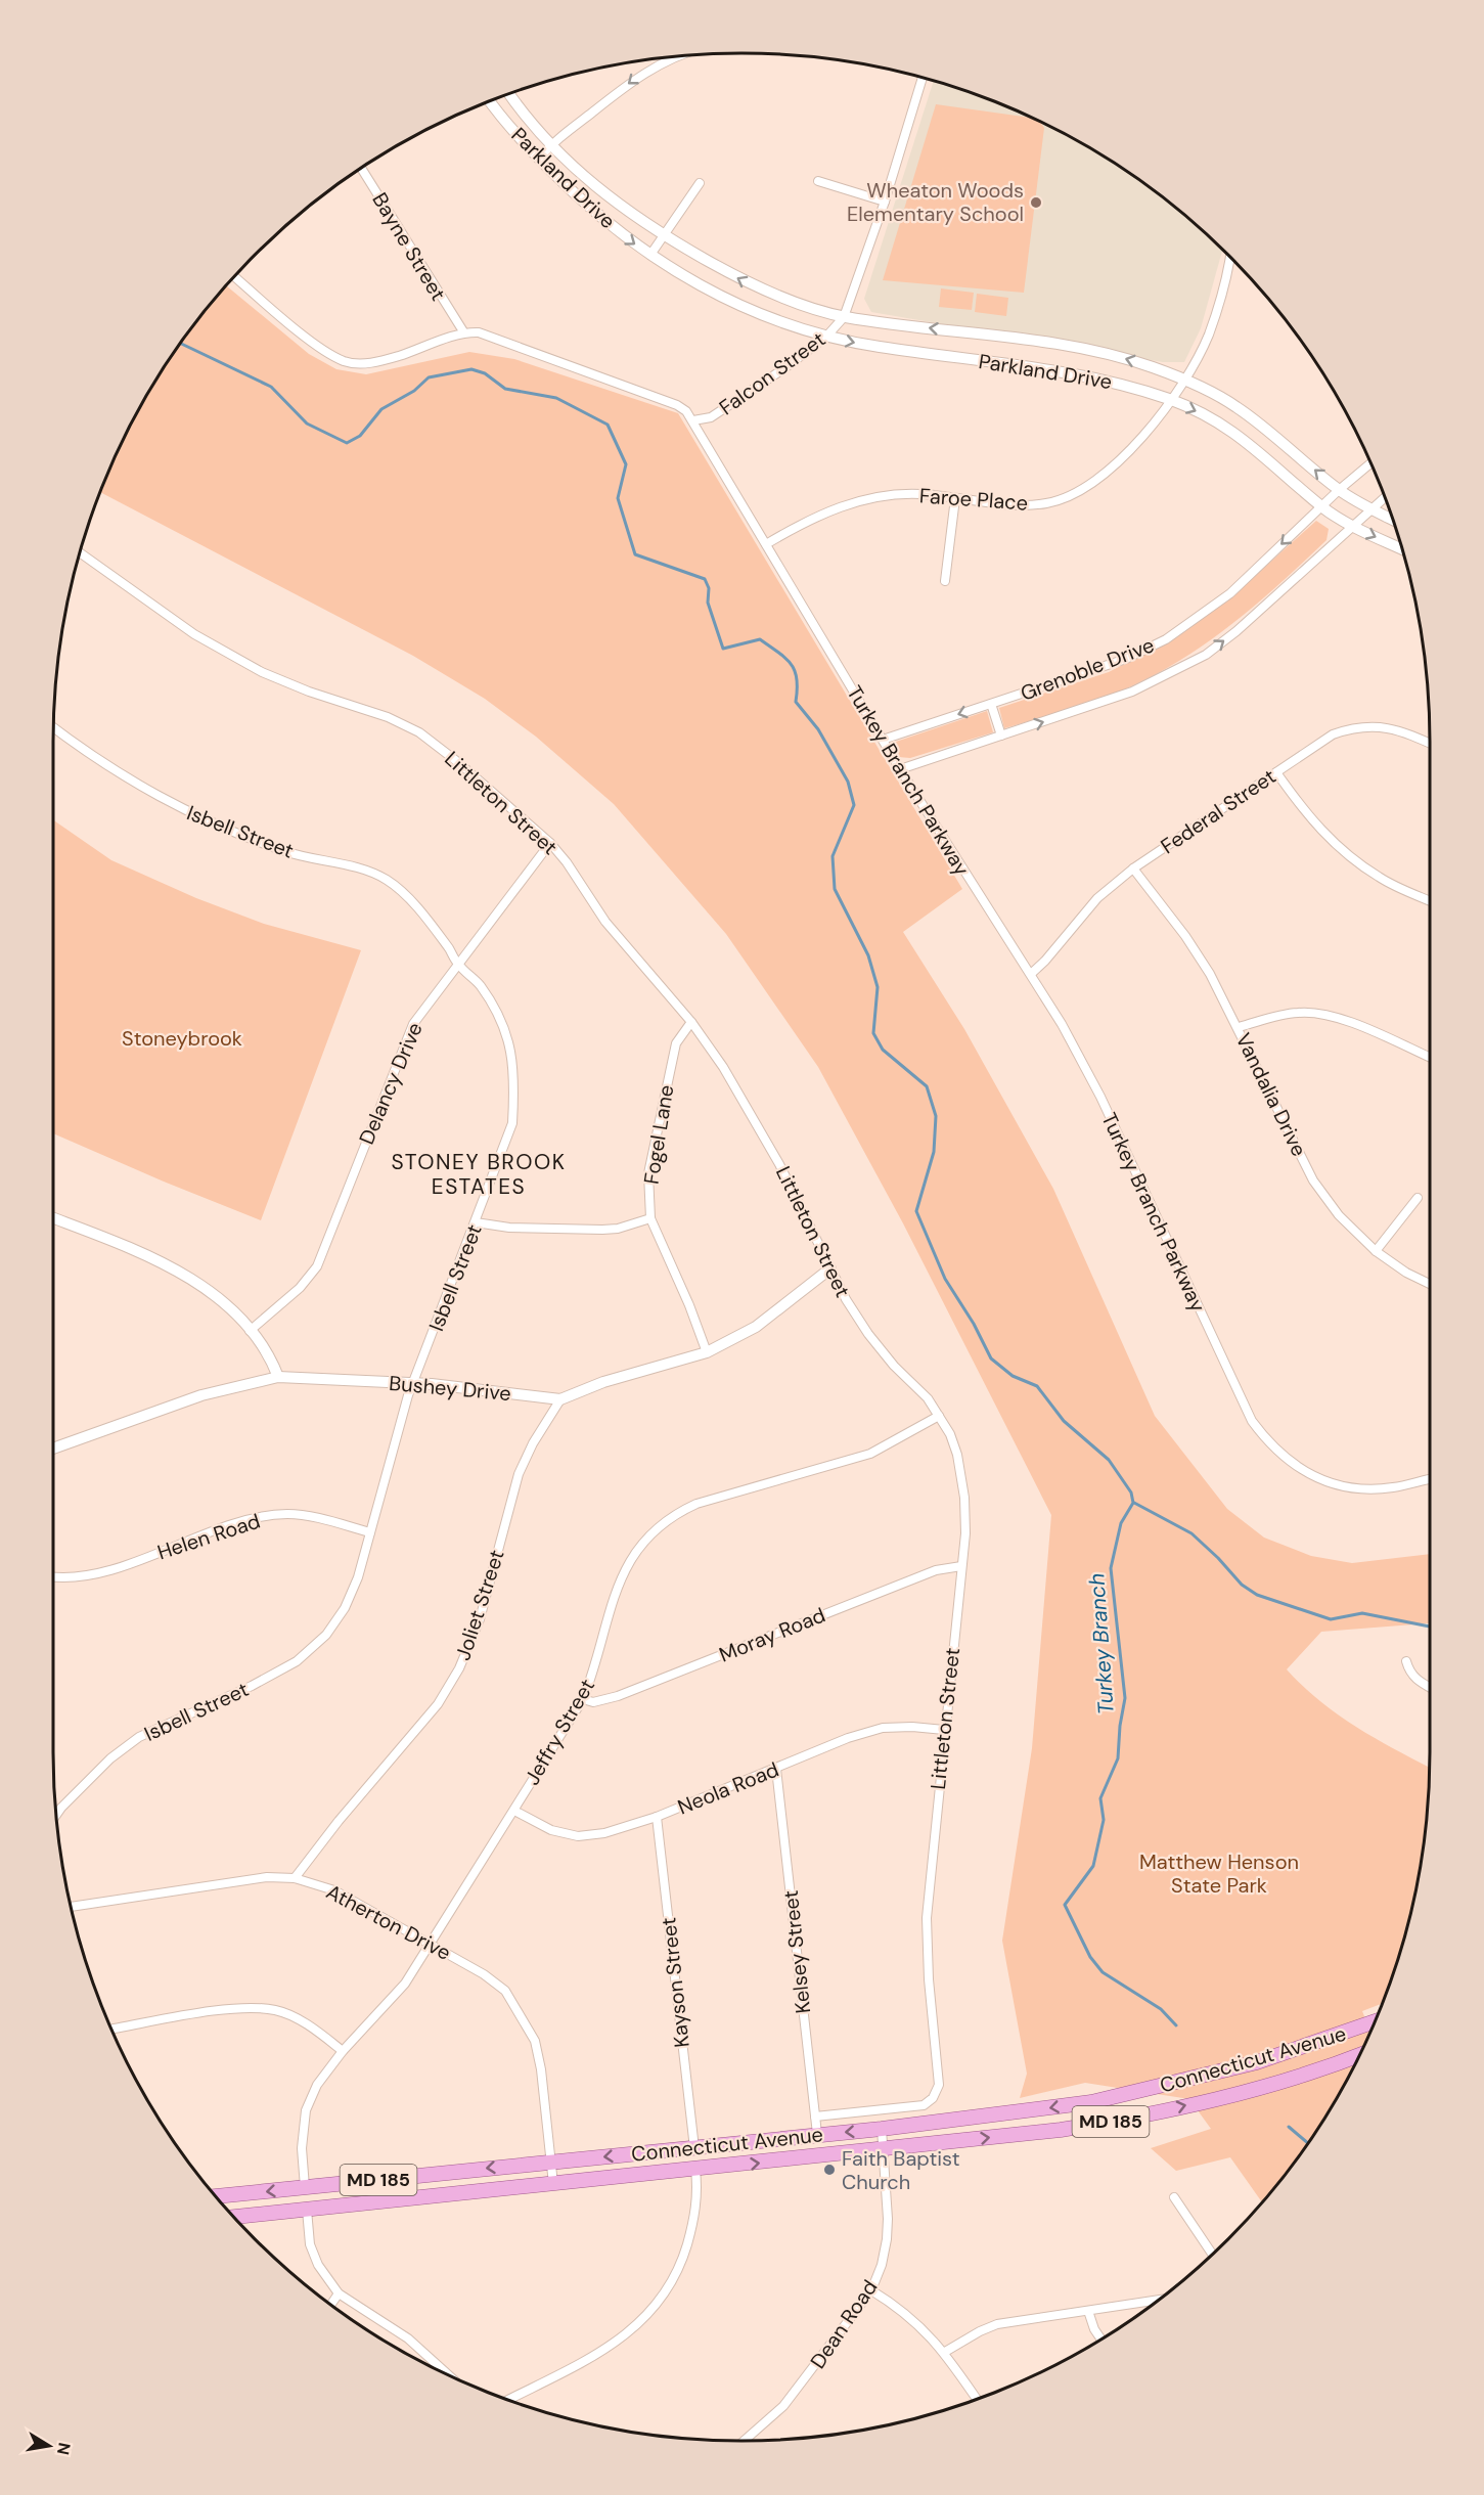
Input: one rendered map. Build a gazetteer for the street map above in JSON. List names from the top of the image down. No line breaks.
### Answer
{"streets":{"main road":["Connecticut Avenue","MD 185"],"street":["Parkland Drive","Bayne Street","Falcon Street","Faroe Place","Grenoble Drive","Turkey Branch Parkway","Littleton Street","Federal Street","Isbell Street","Delancy Drive","Vandalia Drive","Fogel Lane","Bushey Drive","Helen Road","Joliet Street","Moray Road","Jeffry Street","Neola Road","Atherton Drive","Kelsey Street","Kayson Street","Dean Road"]},"crossings":[["Parkland Drive","Falcon Street"],["Parkland Drive","Faroe Place"],["Parkland Drive","Grenoble Drive"],["Bayne Street","Turkey Branch Parkway"],["Falcon Street","Turkey Branch Parkway"],["Faroe Place","Turkey Branch Parkway"],["Grenoble Drive","Turkey Branch Parkway"],["Turkey Branch Parkway","Federal Street"],["Littleton Street","Delancy Drive"],["Littleton Street","Fogel Lane"],["Littleton Street","Bushey Drive"],["Littleton Street","Moray Road"],["Littleton Street","Jeffry Street"],["Littleton Street","Neola Road"],["Littleton Street","Kelsey Street"],["Federal Street","Vandalia Drive"],["Isbell Street","Delancy Drive"],["Isbell Street","Bushey Drive"],["Isbell Street","Helen Road"],["Fogel Lane","Bushey Drive"],["Bushey Drive","Joliet Street"],["Joliet Street","Atherton Drive"],["Moray Road","Jeffry Street"],["Jeffry Street","Neola Road"],["Jeffry Street","Atherton Drive"],["Jeffry Street","Connecticut Avenue"],["Neola Road","Kelsey Street"],["Neola Road","Kayson Street"],["Atherton Drive","Connecticut Avenue"],["Kelsey Street","Connecticut Avenue"],["Kayson Street","Connecticut Avenue"],["Connecticut Avenue","Dean Road"]],"districts":["STONEY BROOK ESTATES"],"water":["Turkey Branch"],"parks":["Stoneybrook","Matthew Henson State Park"],"places":["Wheaton Woods Elementary School","Faith Baptist Church"],"north":"right"}
